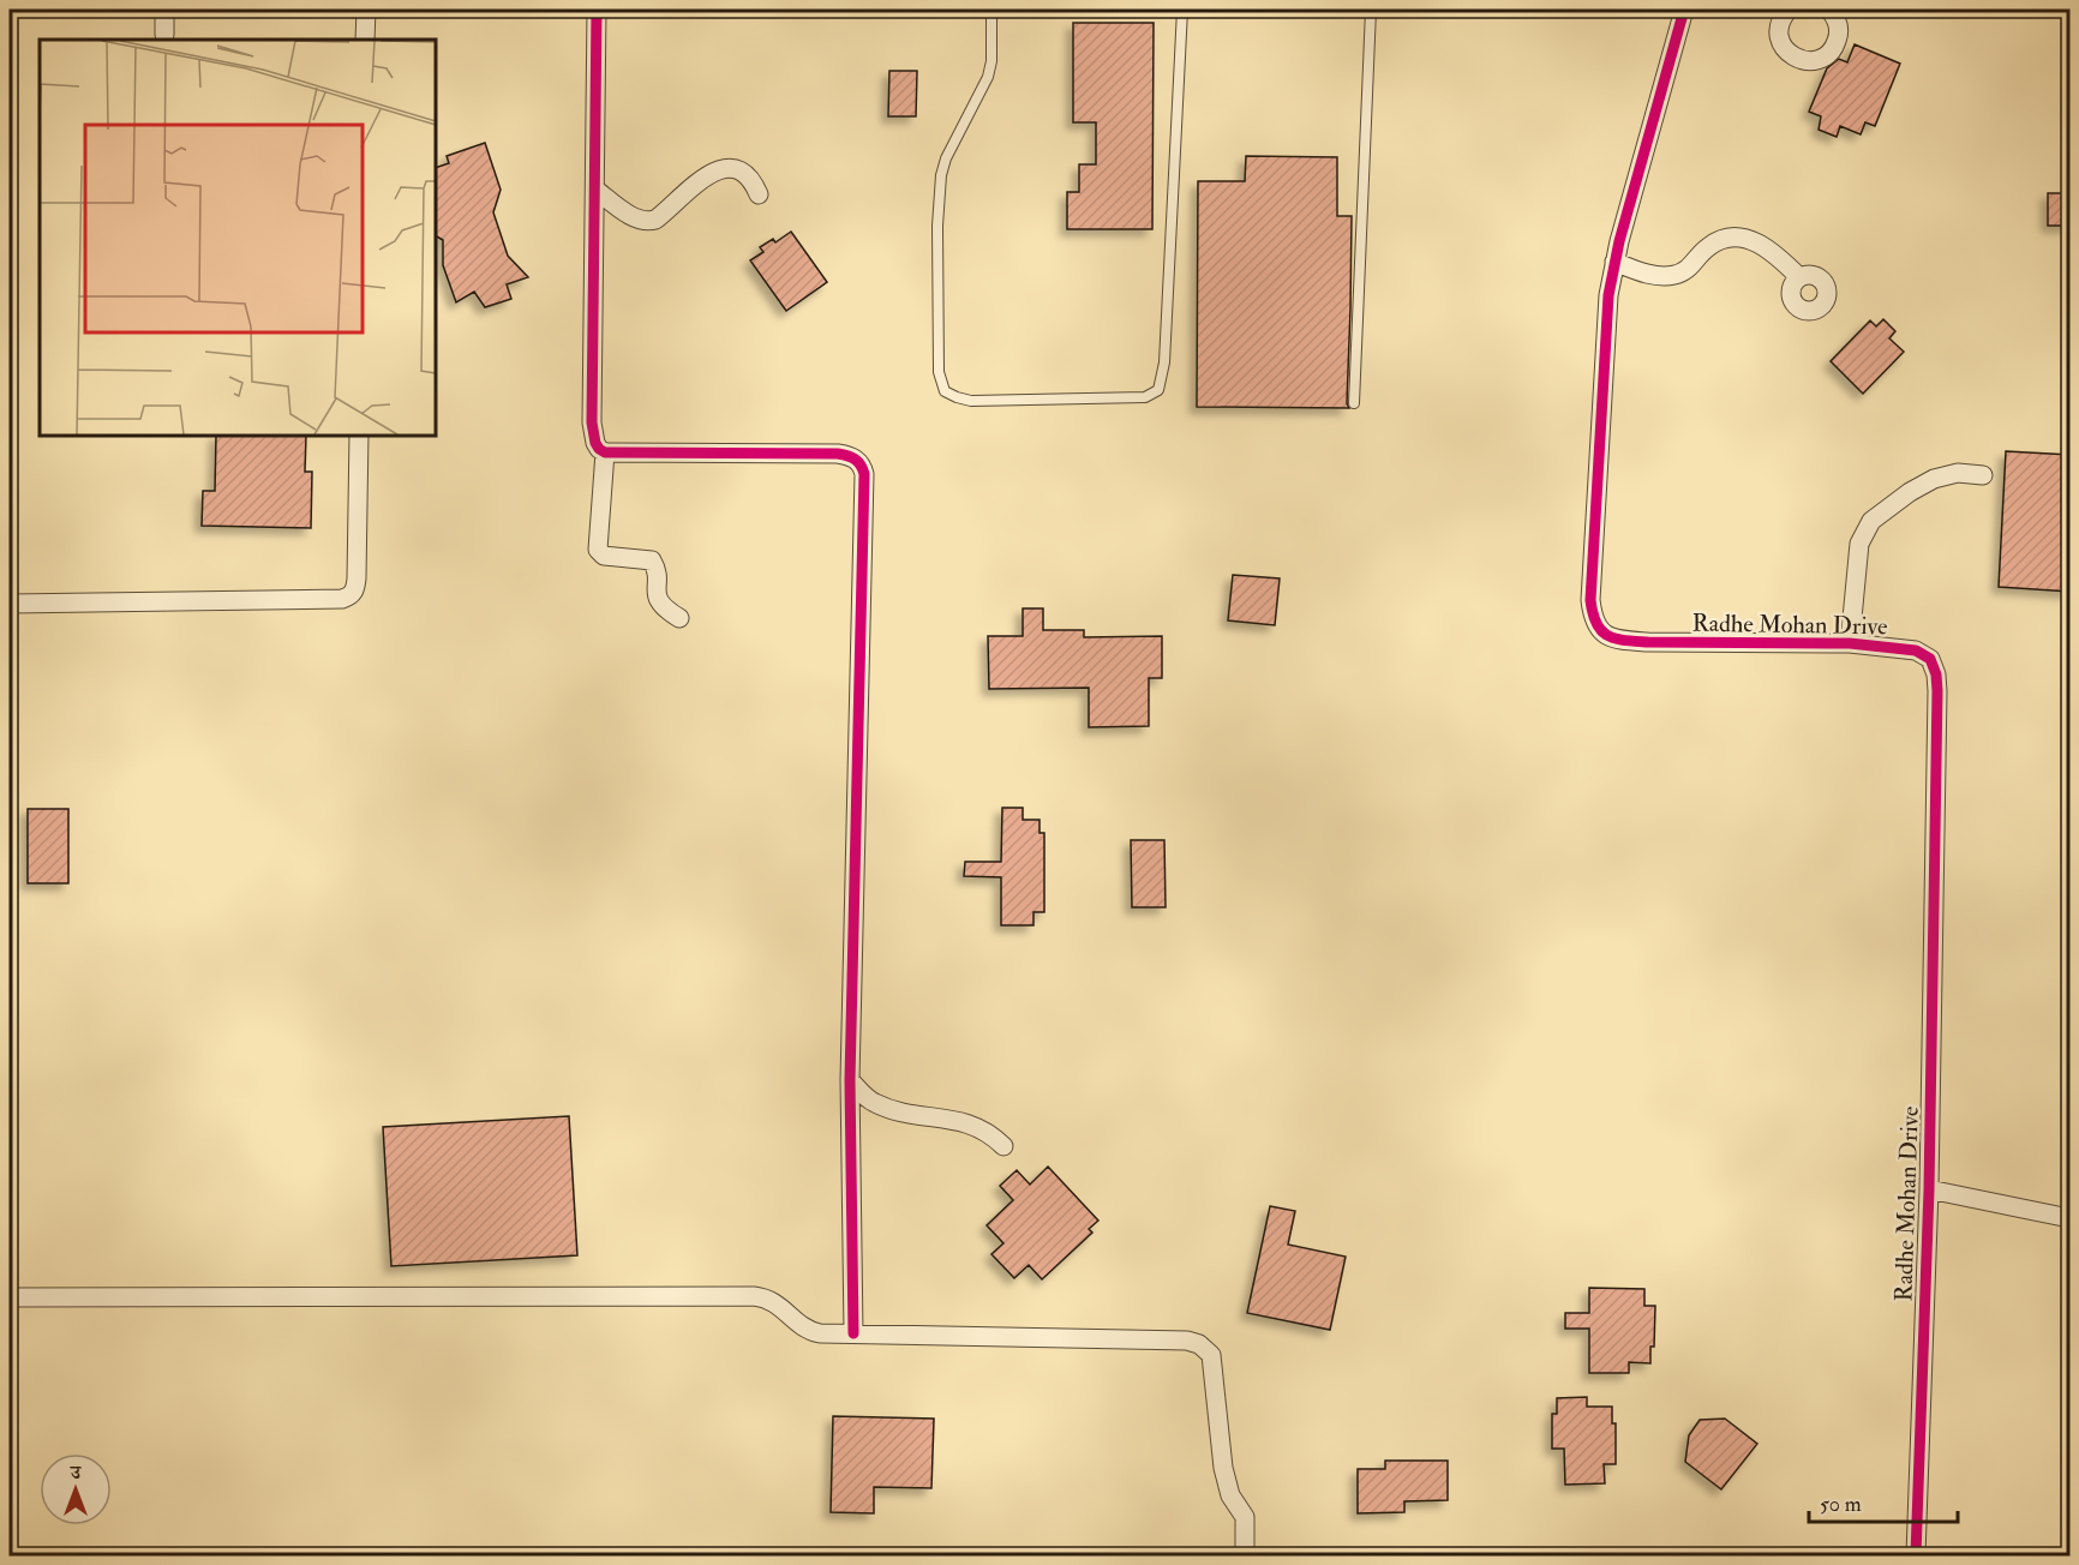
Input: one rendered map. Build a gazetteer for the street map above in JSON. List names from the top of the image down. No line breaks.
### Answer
{"streets":{"street":["Radhe Mohan Drive"]},"scale_bar":"50 m","north":"top"}
